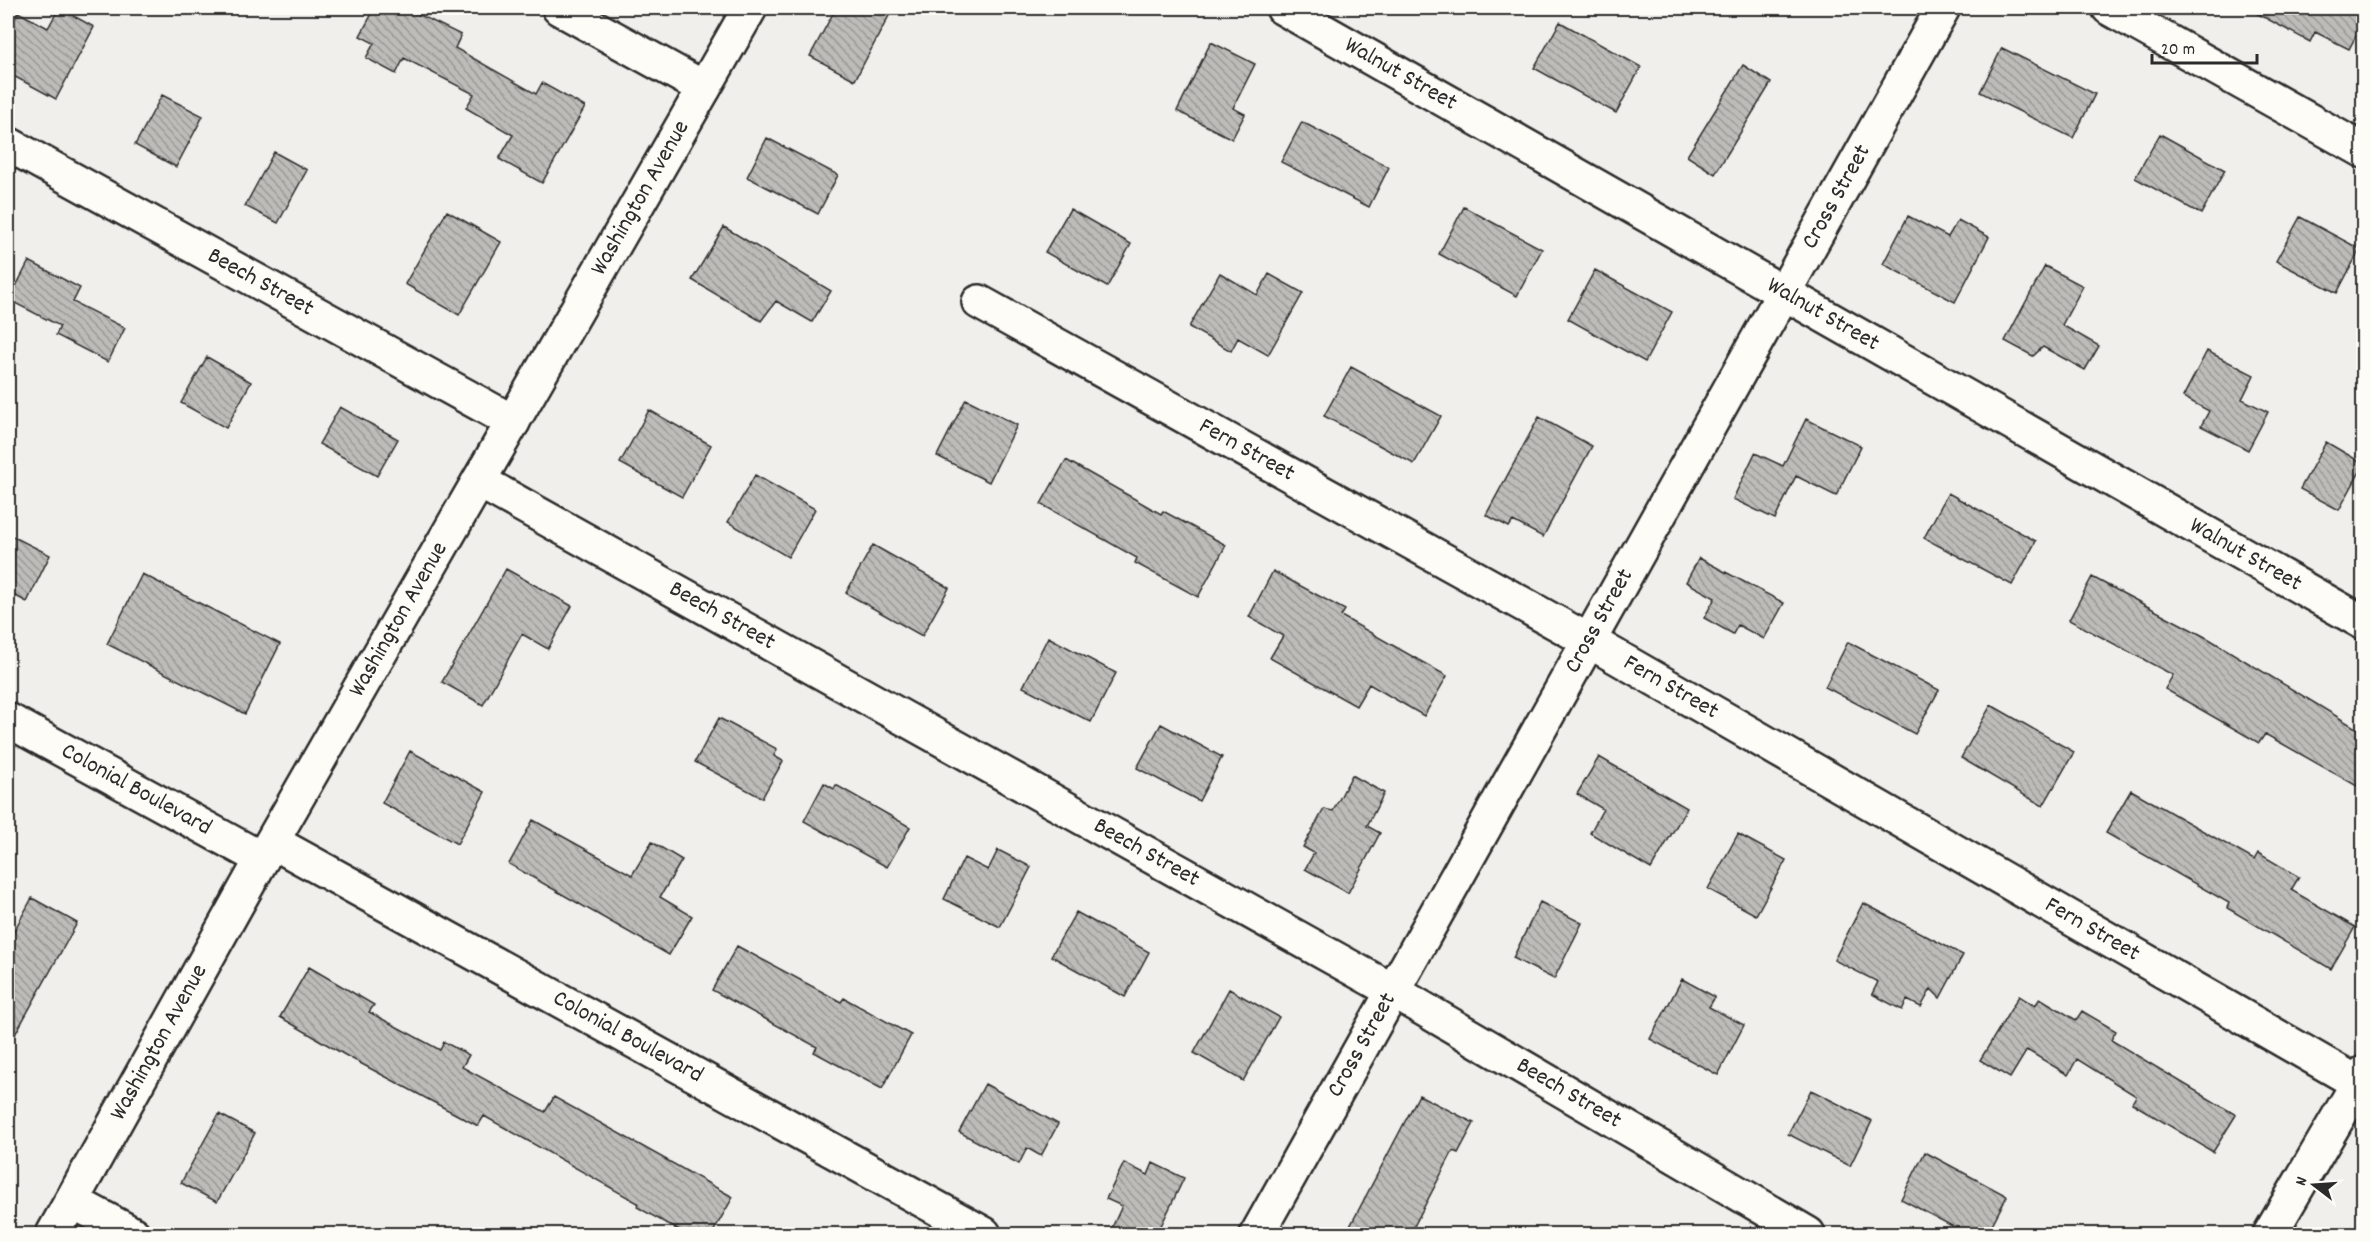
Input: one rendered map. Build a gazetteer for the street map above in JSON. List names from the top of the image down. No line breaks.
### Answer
{"streets":{"street":["Walnut Street","Cross Street","Washington Avenue","Beech Street","Fern Street","Colonial Boulevard"]},"crossings":[["Walnut Street","Cross Street"],["Cross Street","Beech Street"],["Cross Street","Fern Street"],["Washington Avenue","Beech Street"],["Washington Avenue","Colonial Boulevard"]],"scale_bar":"20 m","north":"left"}
